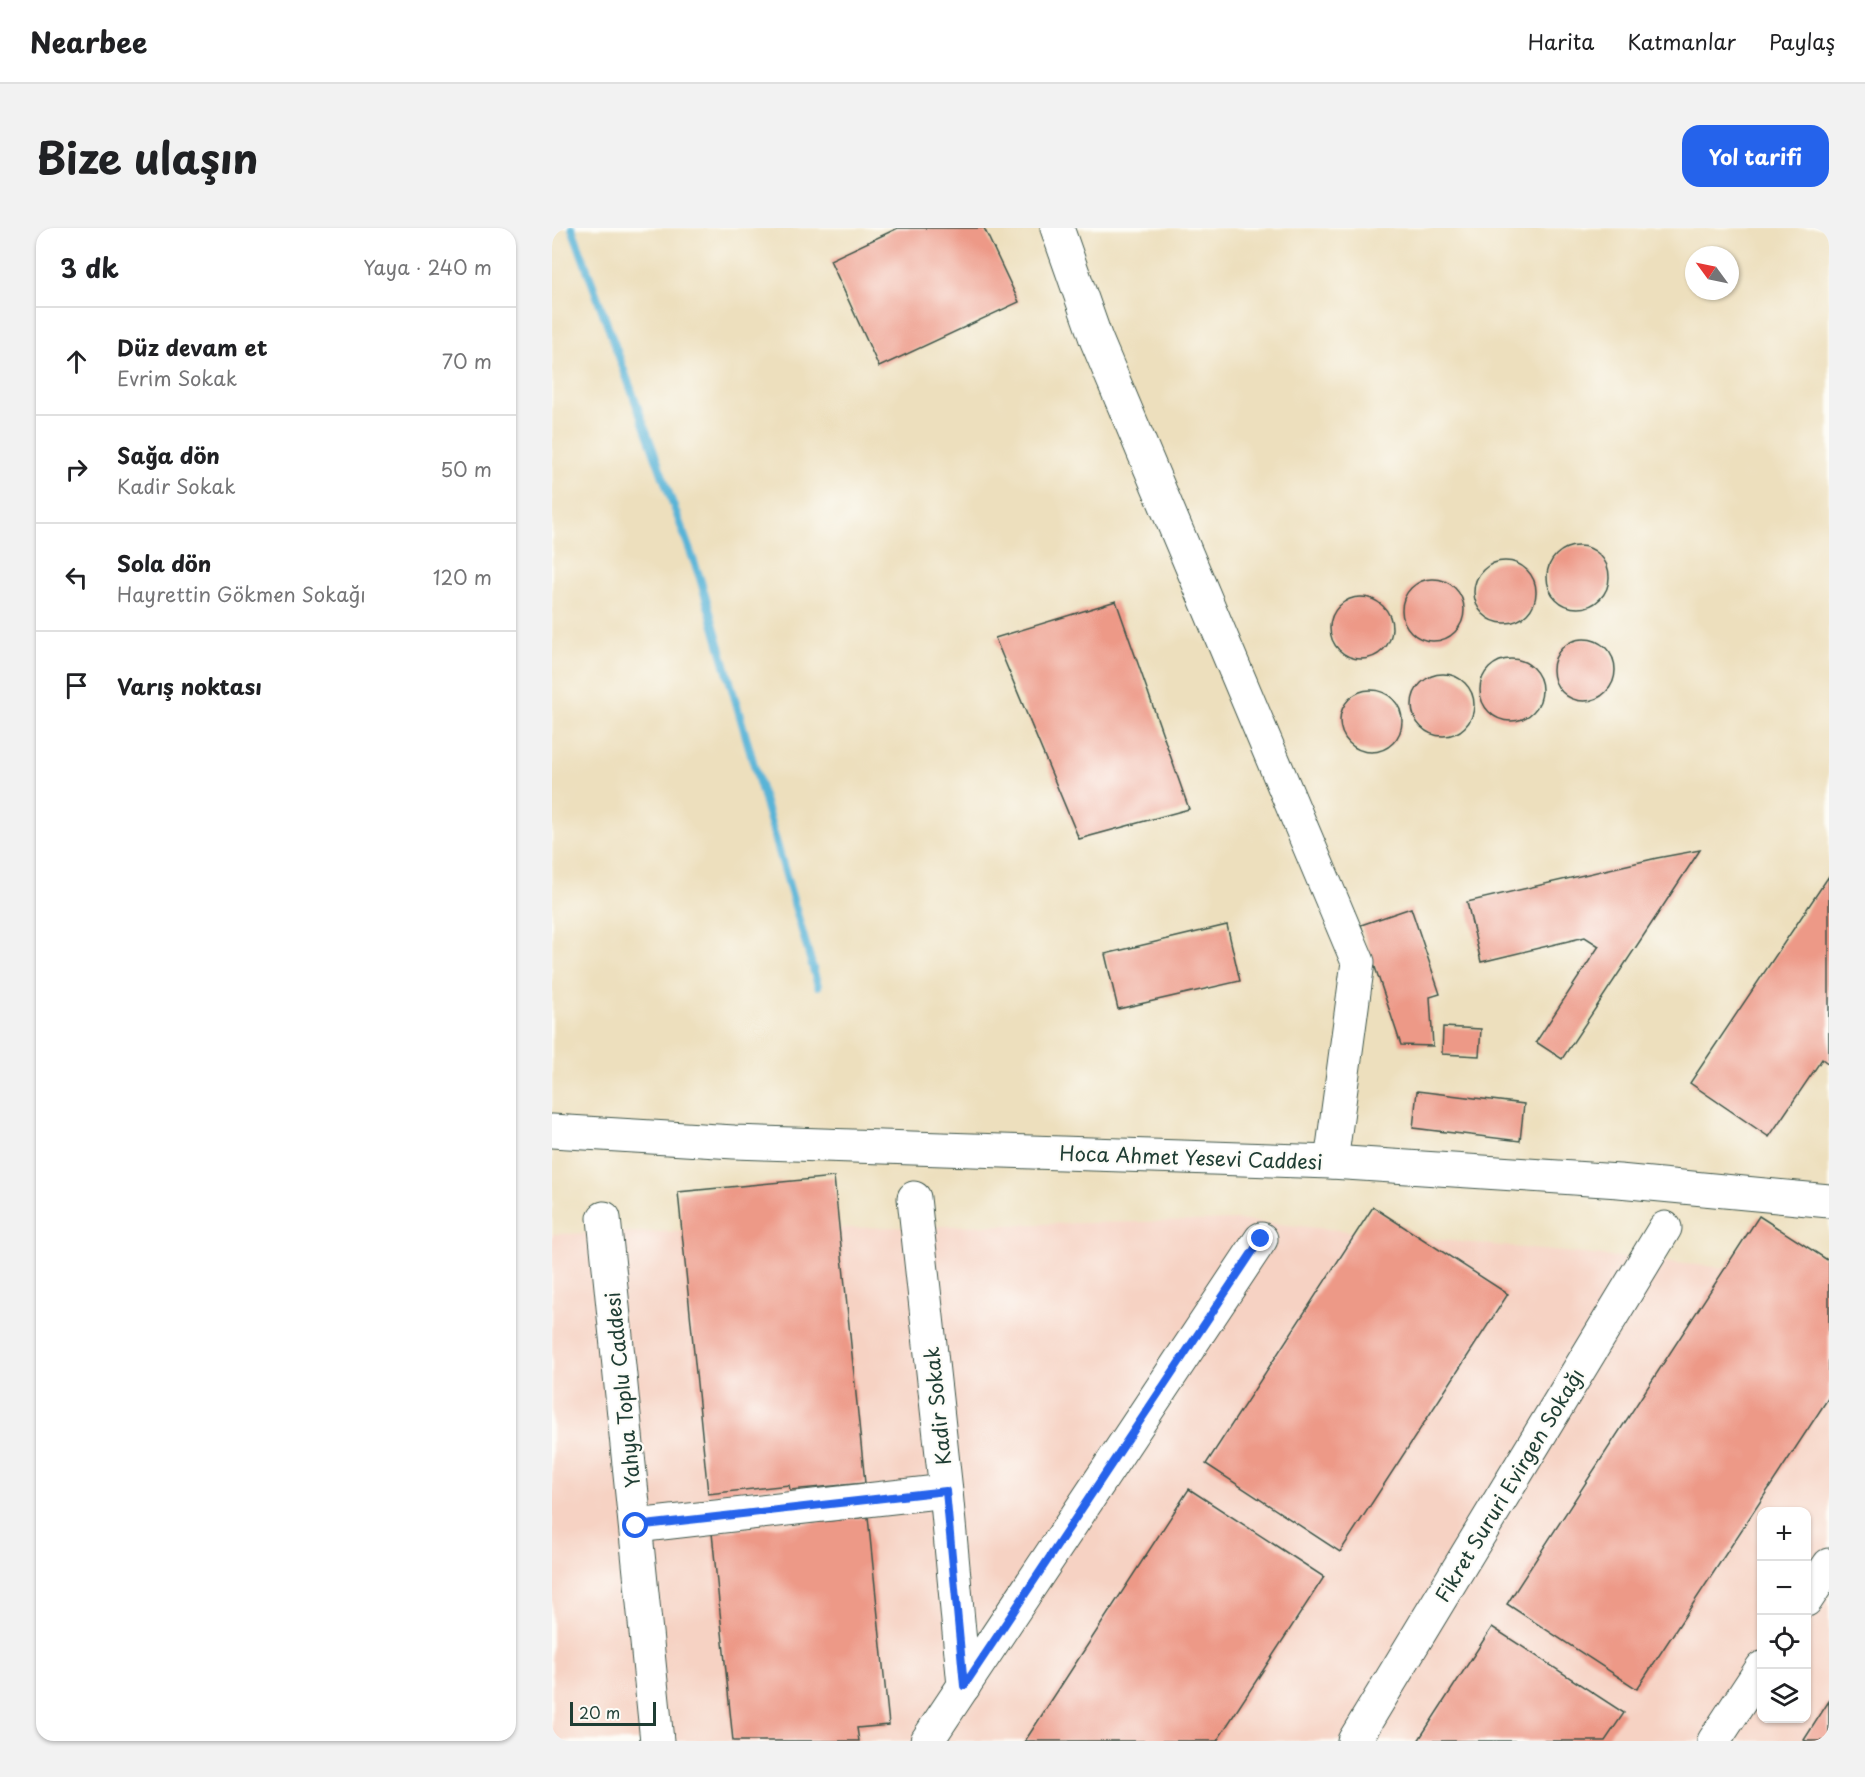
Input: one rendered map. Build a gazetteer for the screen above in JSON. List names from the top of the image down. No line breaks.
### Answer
{"streets":{"street":["Hoca Ahmet Yesevi Caddesi","Yahya Toplu Caddesi","Kadir Sokak","Fikret Sururi Evirgen Sokağı"]},"scale_bar":"20 m","north":"top left","page":{"header":"Nearbee","nav":["Harita","Katmanlar","Paylaş"],"title":"Bize ulaşın","buttons":"Yol tarifi","heading":["3 dk","Yaya · 240 m"],"list":[["Düz devam et","Evrim Sokak","70 m"],["Sağa dön","Kadir Sokak","50 m"],["Sola dön","Hayrettin Gökmen Sokağı","120 m"],"Varış noktası"],"map_buttons":["+","−"],"scale":"20 m"}}
